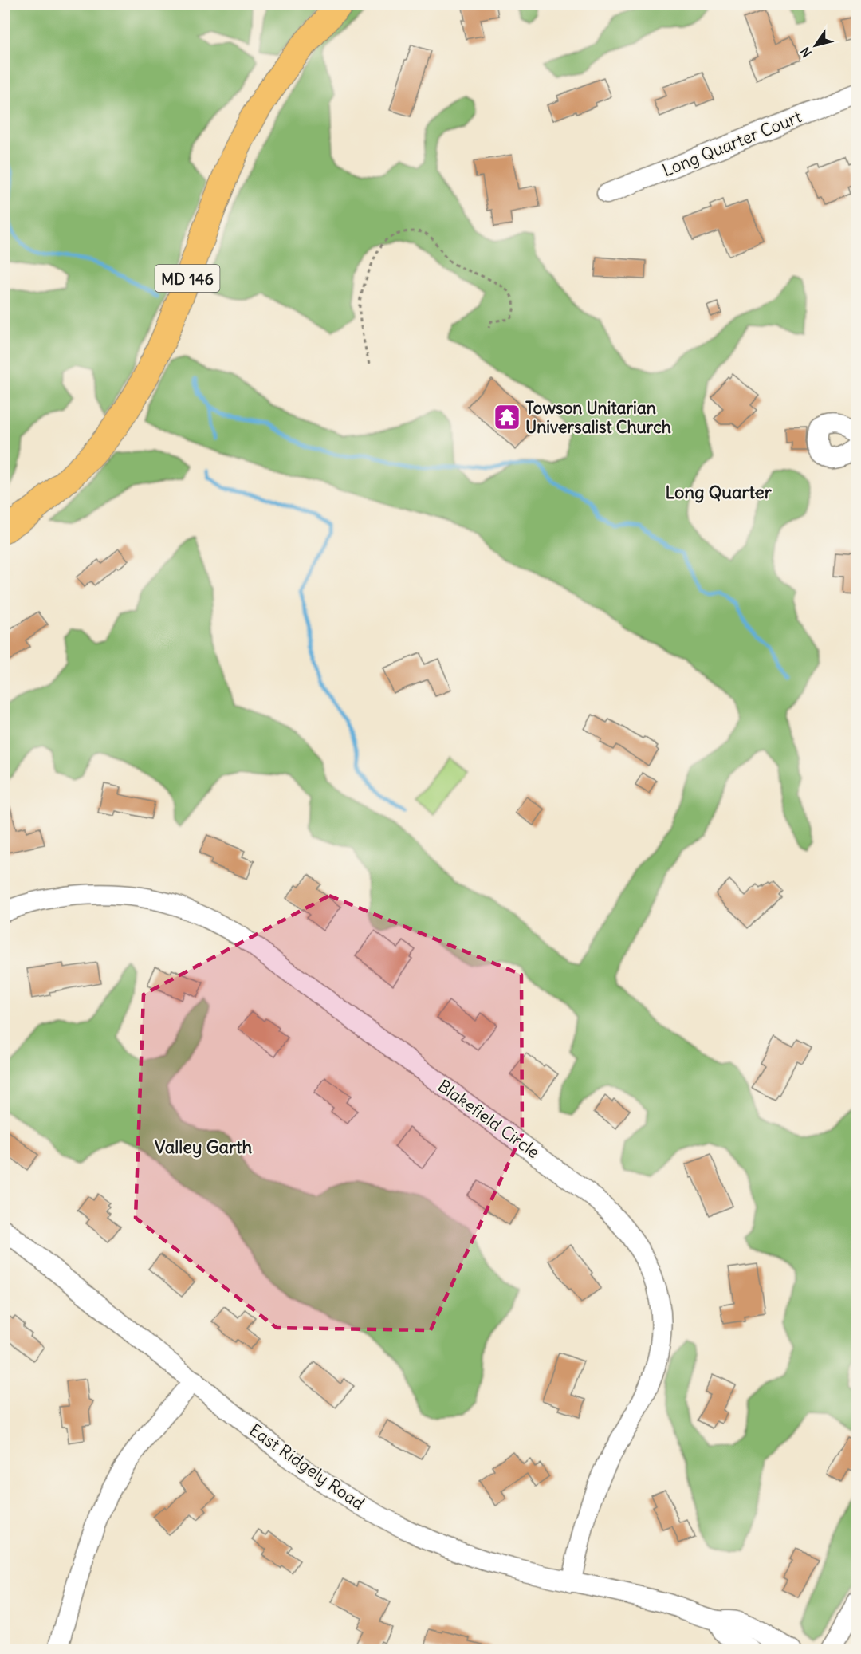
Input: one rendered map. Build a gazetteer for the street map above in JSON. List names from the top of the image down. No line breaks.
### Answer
{"streets":{"main road":["MD 146"],"street":["Long Quarter Court","Blakefield Circle","East Ridgely Road"]},"crossings":[["Blakefield Circle","East Ridgely Road"]],"districts":["Long Quarter","Valley Garth"],"places":{"temple":["Towson Unitarian Universalist Church"]},"north":"bottom left"}
